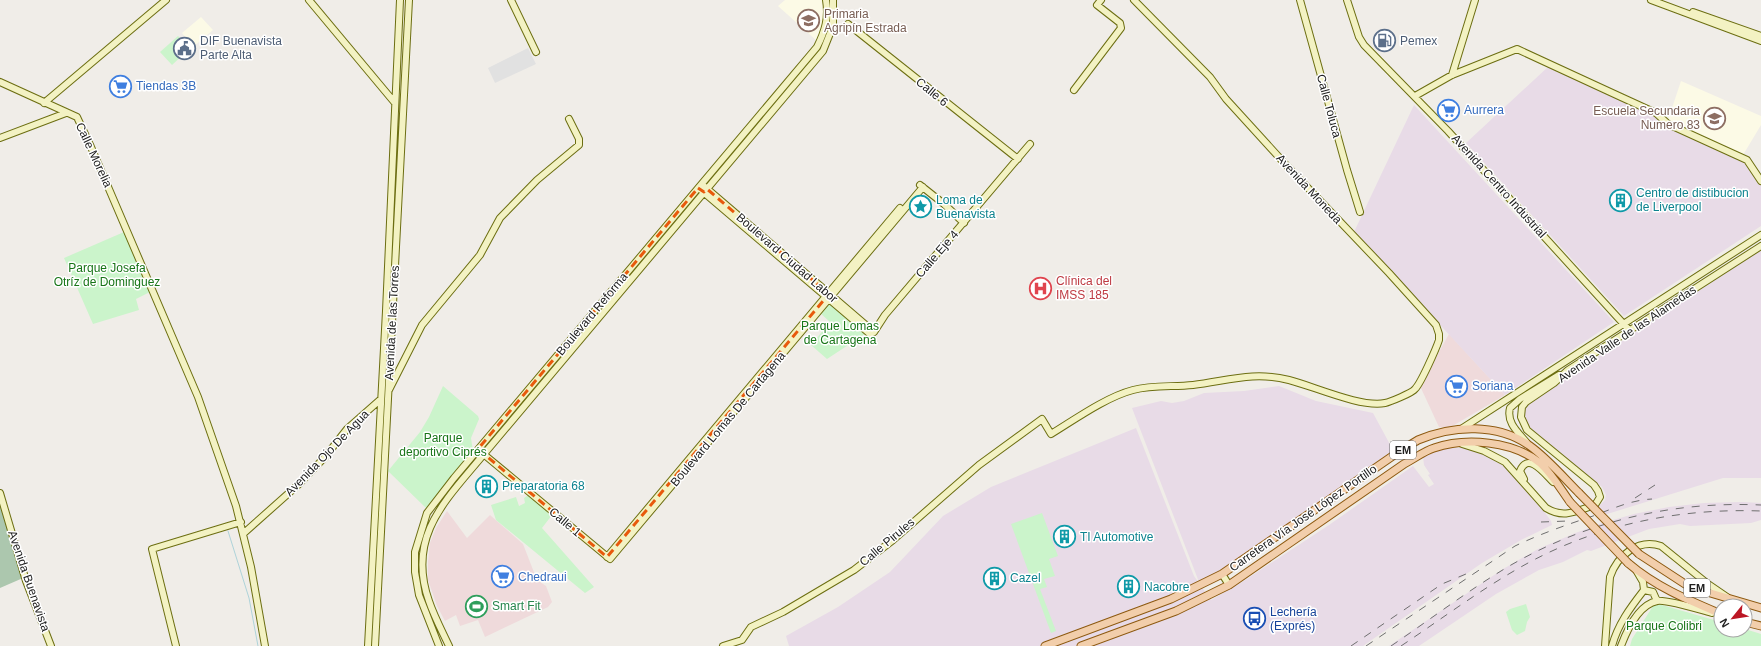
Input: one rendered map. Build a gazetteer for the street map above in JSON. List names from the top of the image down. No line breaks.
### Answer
{"streets":{"main road":["Calle 6","Calle Toluca","Calle Morelia","Avenida Centro Industrial","Avenida Moneda","Calle Eje 4","Boulevard Ciudad Labor","Boulevard Reforma","Avenida de las Torres","Avenida Valle de las Alamedas","Boulevard Lomas De Cartagena","EM","Avenida Ojo De Agua","Carretera Vía José López Portillo","Calle 1","Calle Pirules","Avenida Buenavista"]},"crossings":[["Calle 6","Calle Eje 4"],["Calle Morelia","Avenida Ojo De Agua"],["Avenida Centro Industrial","Avenida Valle de las Alamedas"],["Avenida Moneda","Calle Pirules"],["Calle Eje 4","Boulevard Ciudad Labor"],["Calle Eje 4","Boulevard Lomas De Cartagena"],["Boulevard Ciudad Labor","Boulevard Reforma"],["Boulevard Ciudad Labor","Boulevard Lomas De Cartagena"],["Boulevard Reforma","Calle 1"],["Avenida de las Torres","Avenida Ojo De Agua"],["Avenida Valle de las Alamedas","Carretera Vía José López Portillo"],["Boulevard Lomas De Cartagena","Calle 1"],["EM","Carretera Vía José López Portillo"]],"parks":["Parque Josefa Otríz de Dominguez","Parque Lomas de Cartagena","Parque deportivo Ciprés","Parque Colibri"],"places":{"school or university":["Primaria Agripín Estrada","Escuela Secundaria Numero 83"],"fuel station":["Pemex"],"public building":["DIF Buenavista Parte Alta"],"supermarket":["Tiendas 3B","Aurrera","Soriana","Chedraui"],"building":["Centro de distibucion de Liverpool","Preparatoria 68","TI Automotive","Cazel","Nacobre"],"place":["Loma de Buenavista"],"hospital":["Clínica del IMSS 185"],"sports":["Smart Fit"],"bus stop":["Lechería (Exprés)"]},"north":"bottom left"}
